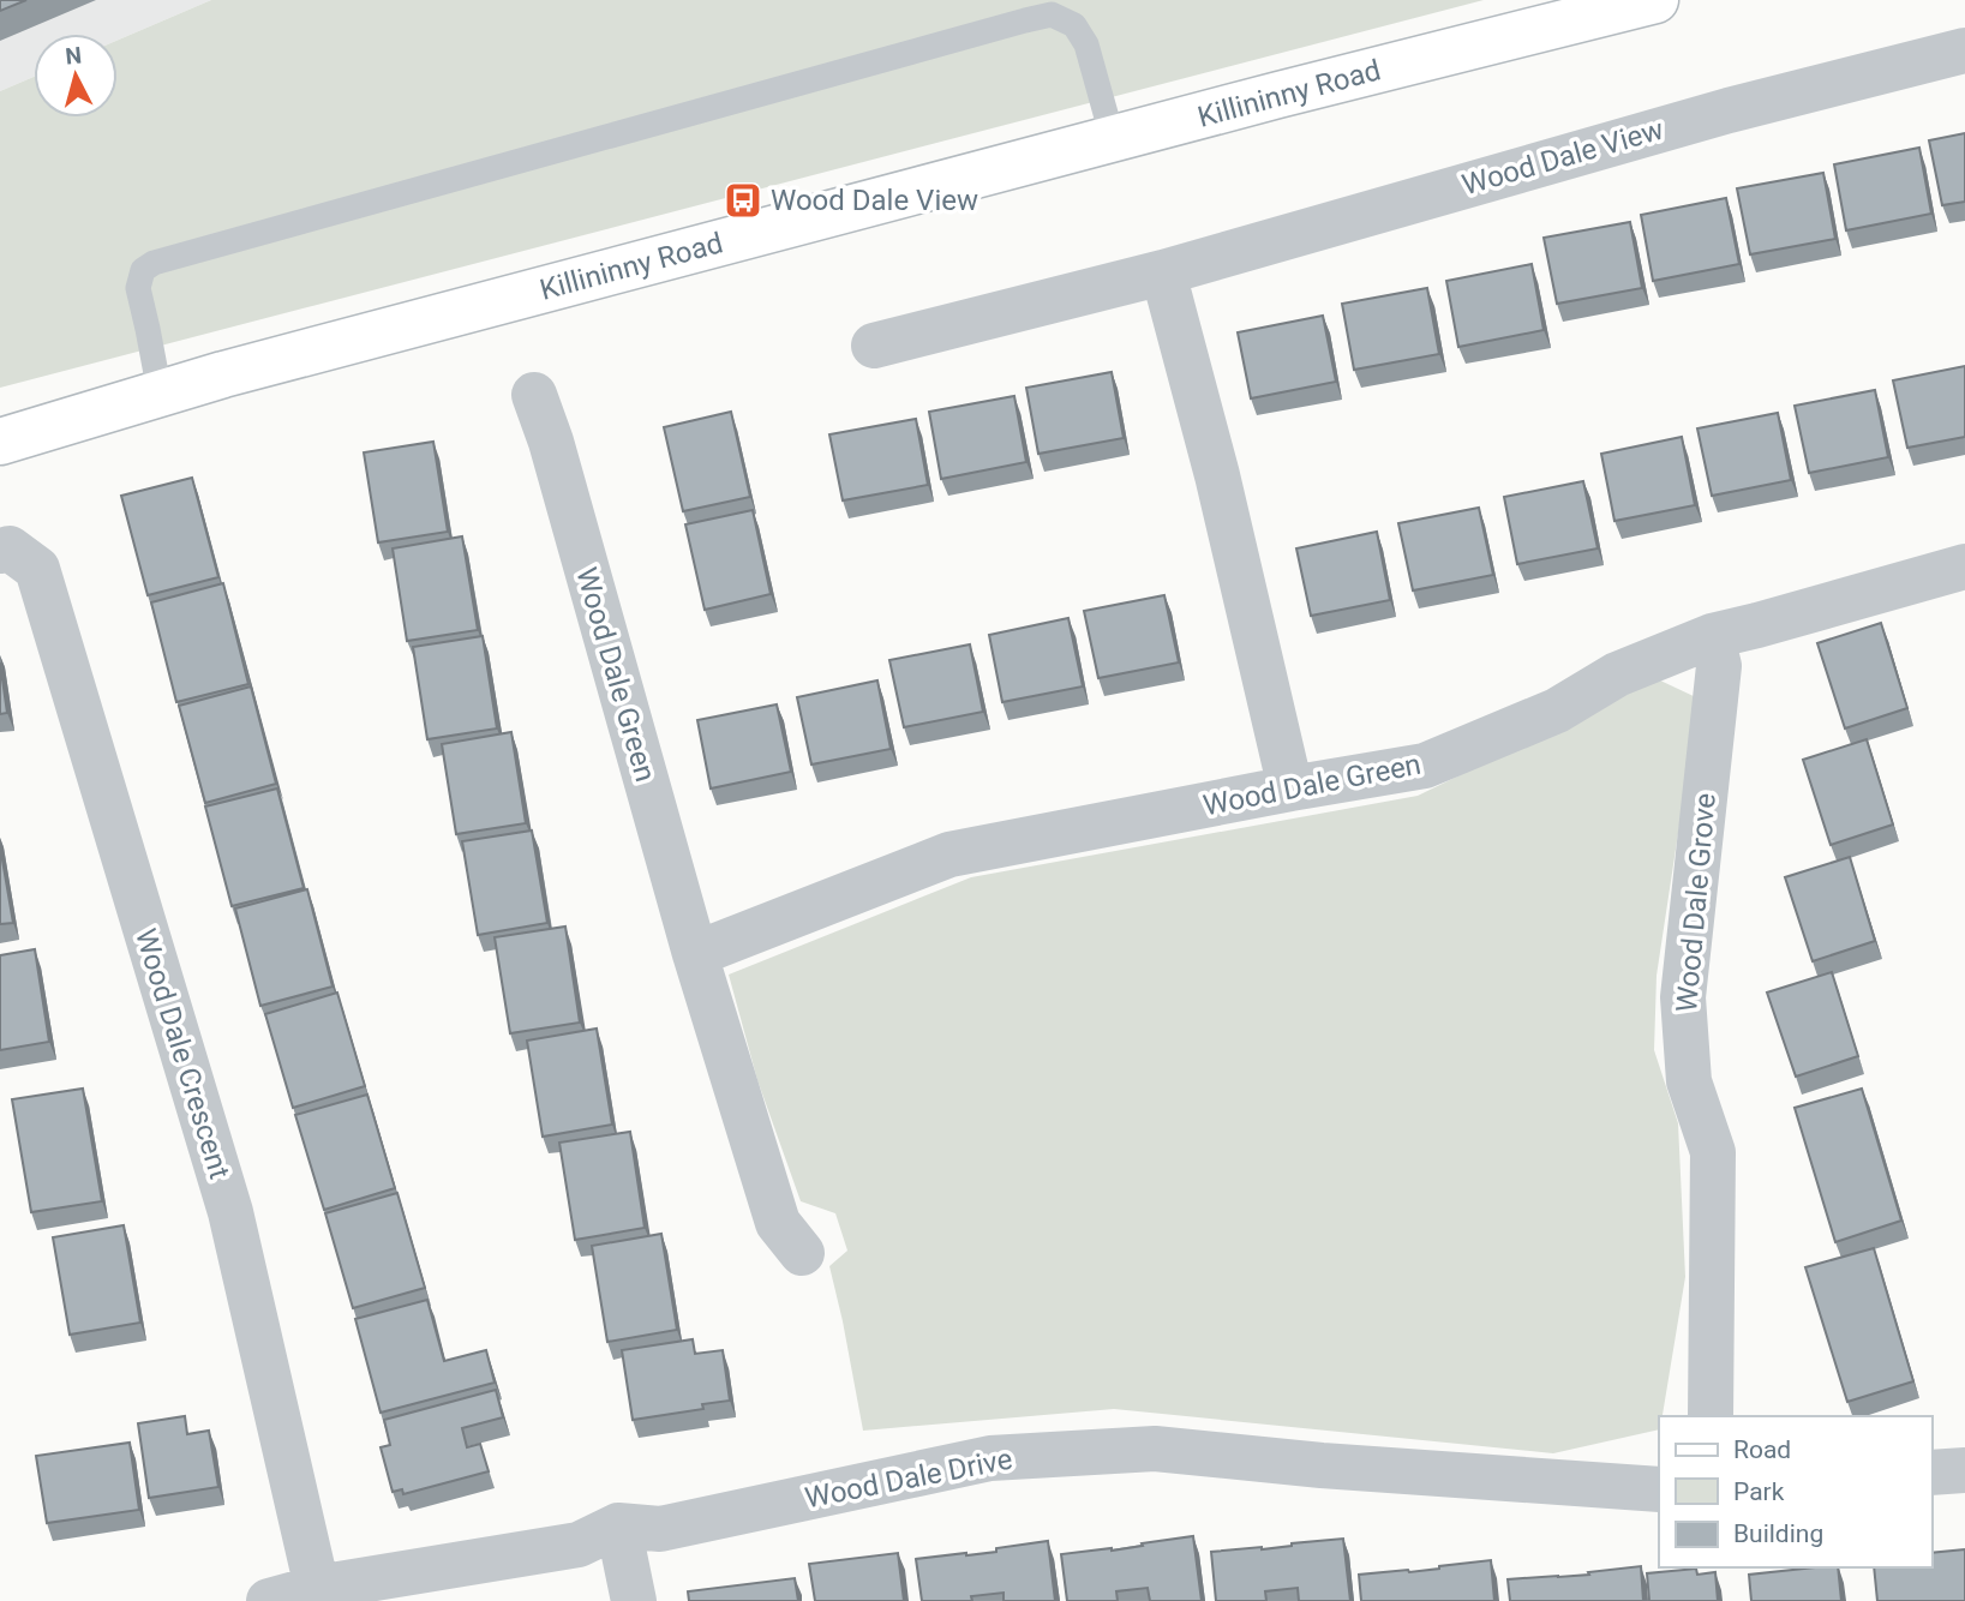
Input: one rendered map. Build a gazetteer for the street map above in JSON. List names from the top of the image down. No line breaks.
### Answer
{"streets":{"main road":["Killininny Road"],"street":["Wood Dale View","Wood Dale Green","Wood Dale Grove","Wood Dale Crescent","Wood Dale Drive"]},"crossings":[["Wood Dale Green","Wood Dale Grove"]],"places":{"bus stop":["Wood Dale View"]},"legend":["Road","Park","Building"],"north":"top"}
